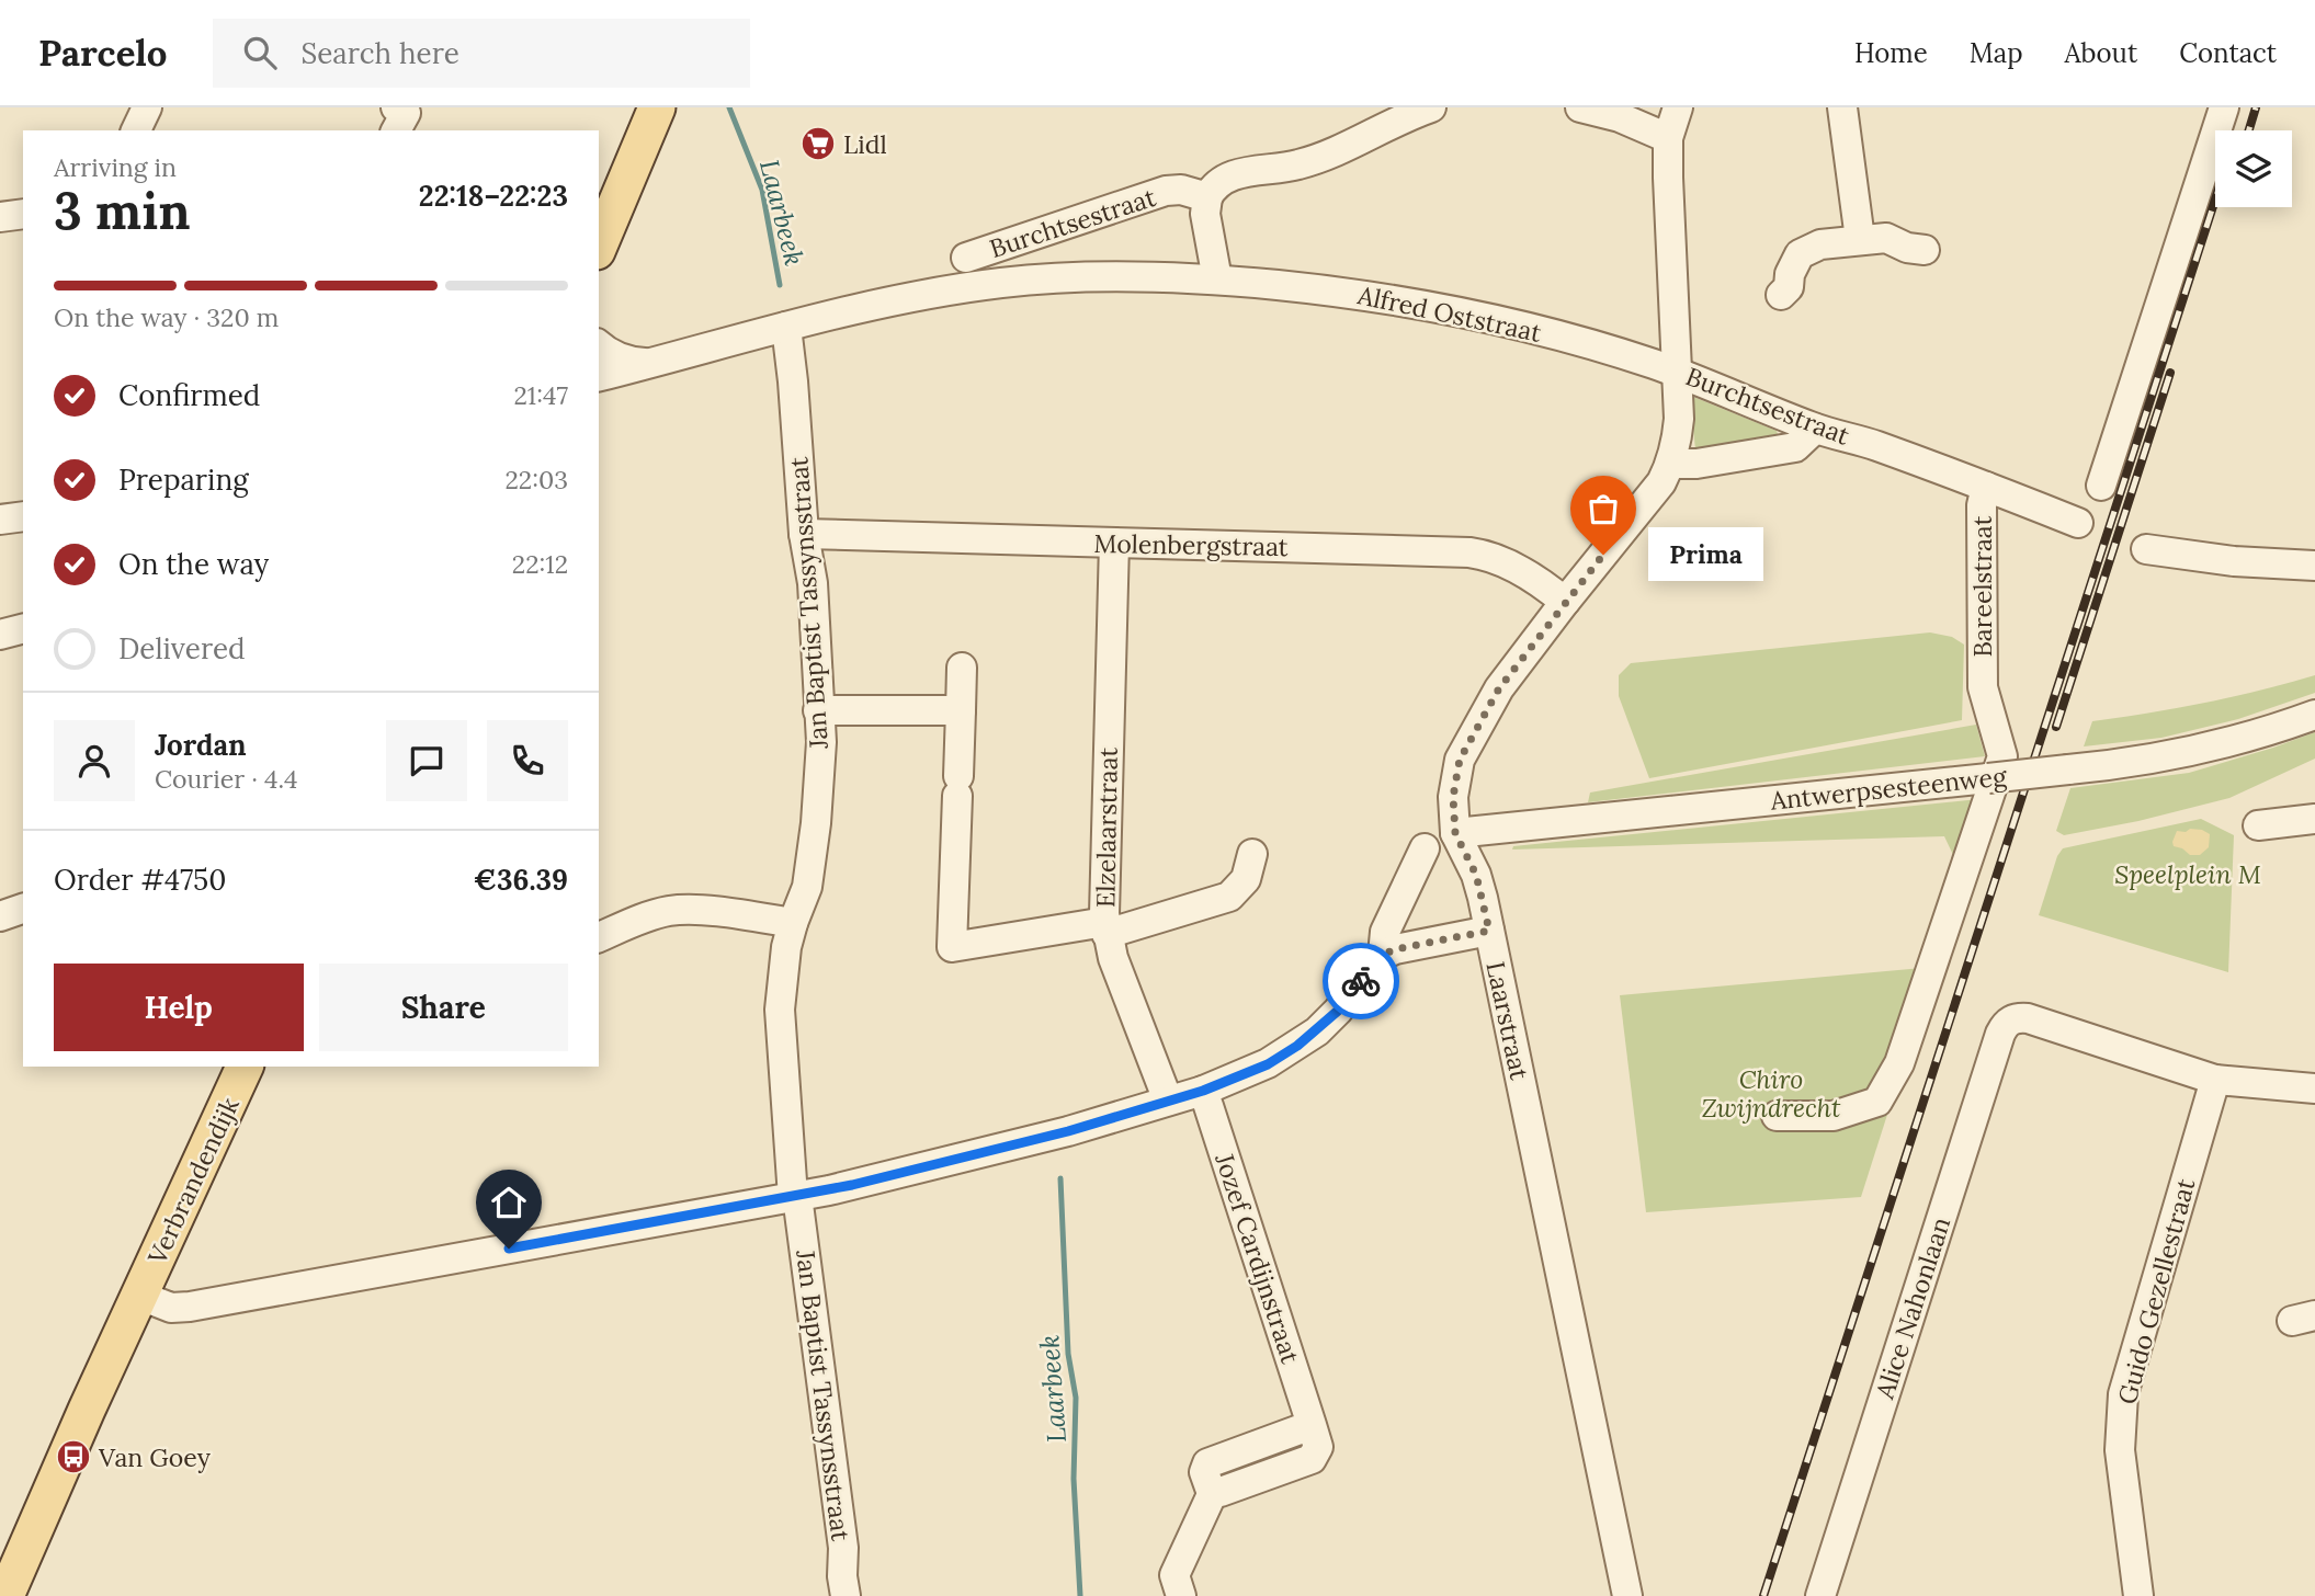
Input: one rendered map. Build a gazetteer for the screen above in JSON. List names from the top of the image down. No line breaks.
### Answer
{"streets":{"main road":["Verbrandendijk"],"street":["Burchtsestraat","Alfred Oststraat","Molenbergstraat","Bareelstraat","Jan Baptist Tassynsstraat","Antwerpsesteenweg","Elzelaarstraat","Laarstraat","Jozef Cardijnstraat","Guido Gezellestraat","Alice Nahonlaan"]},"crossings":[["Burchtsestraat","Alfred Oststraat"],["Burchtsestraat","Bareelstraat"],["Burchtsestraat","Laarstraat"],["Alfred Oststraat","Jan Baptist Tassynsstraat"],["Alfred Oststraat","Laarstraat"],["Molenbergstraat","Jan Baptist Tassynsstraat"],["Molenbergstraat","Elzelaarstraat"],["Molenbergstraat","Laarstraat"],["Antwerpsesteenweg","Laarstraat"],["Guido Gezellestraat","Alice Nahonlaan"]],"water":["Laarbeek"],"parks":["Speelplein M","Chiro Zwijndrecht"],"places":{"supermarket":["Lidl"],"other":["Prima"],"bus stop":["Van Goey"]},"page":{"header":"Parcelo","search":"Search here","nav":["Home","Map","About","Contact"],"heading":["3 min","Arriving in","22:18–22:23"],"panel":["Jordan","Courier · 4.4","Order #4750","€36.39"],"bar":"On the way · 320 m","list":[["Confirmed","21:47"],["Preparing","22:03"],["On the way","22:12"],"Delivered"],"bubble":"Prima","buttons":["Help","Share"]}}
